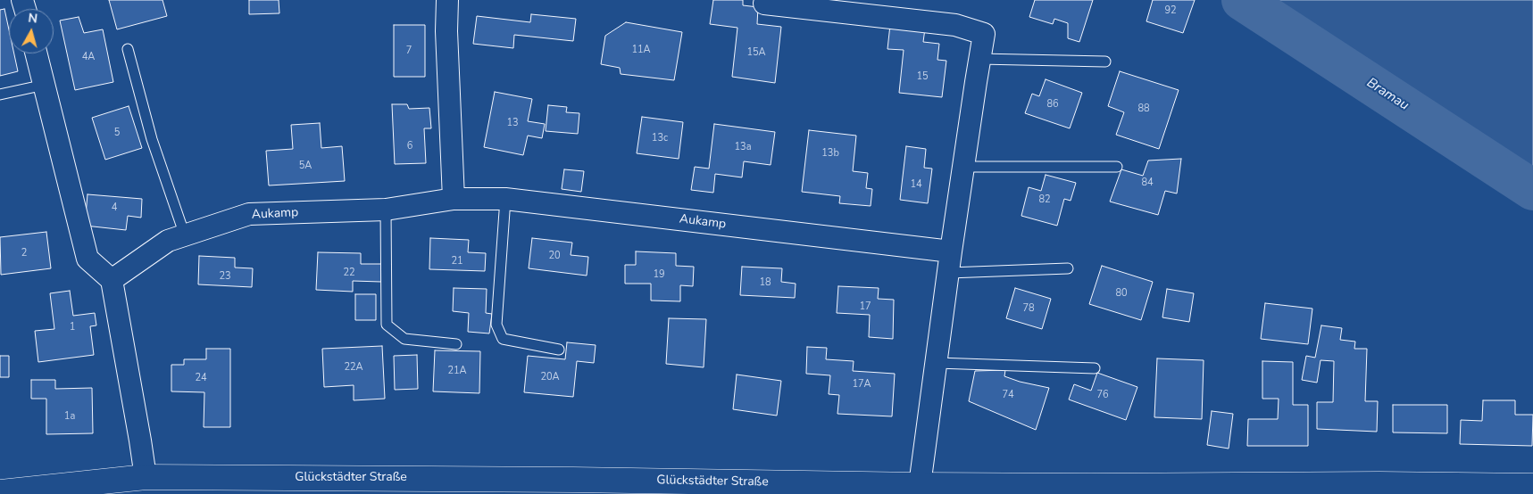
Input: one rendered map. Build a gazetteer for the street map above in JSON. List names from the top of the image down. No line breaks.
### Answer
{"streets":{"street":["Aukamp","Glückstädter Straße"]},"water":["Bramau"],"house_numbers":["92","11A","7","15A","4A","15","86","88","13","5","13c","6","13a","13b","5A","84","14","82","4","2","20","21","22","19","23","18","80","17","78","1","22A","21A","20A","24","17A","74","76","1a"],"north":"top"}
